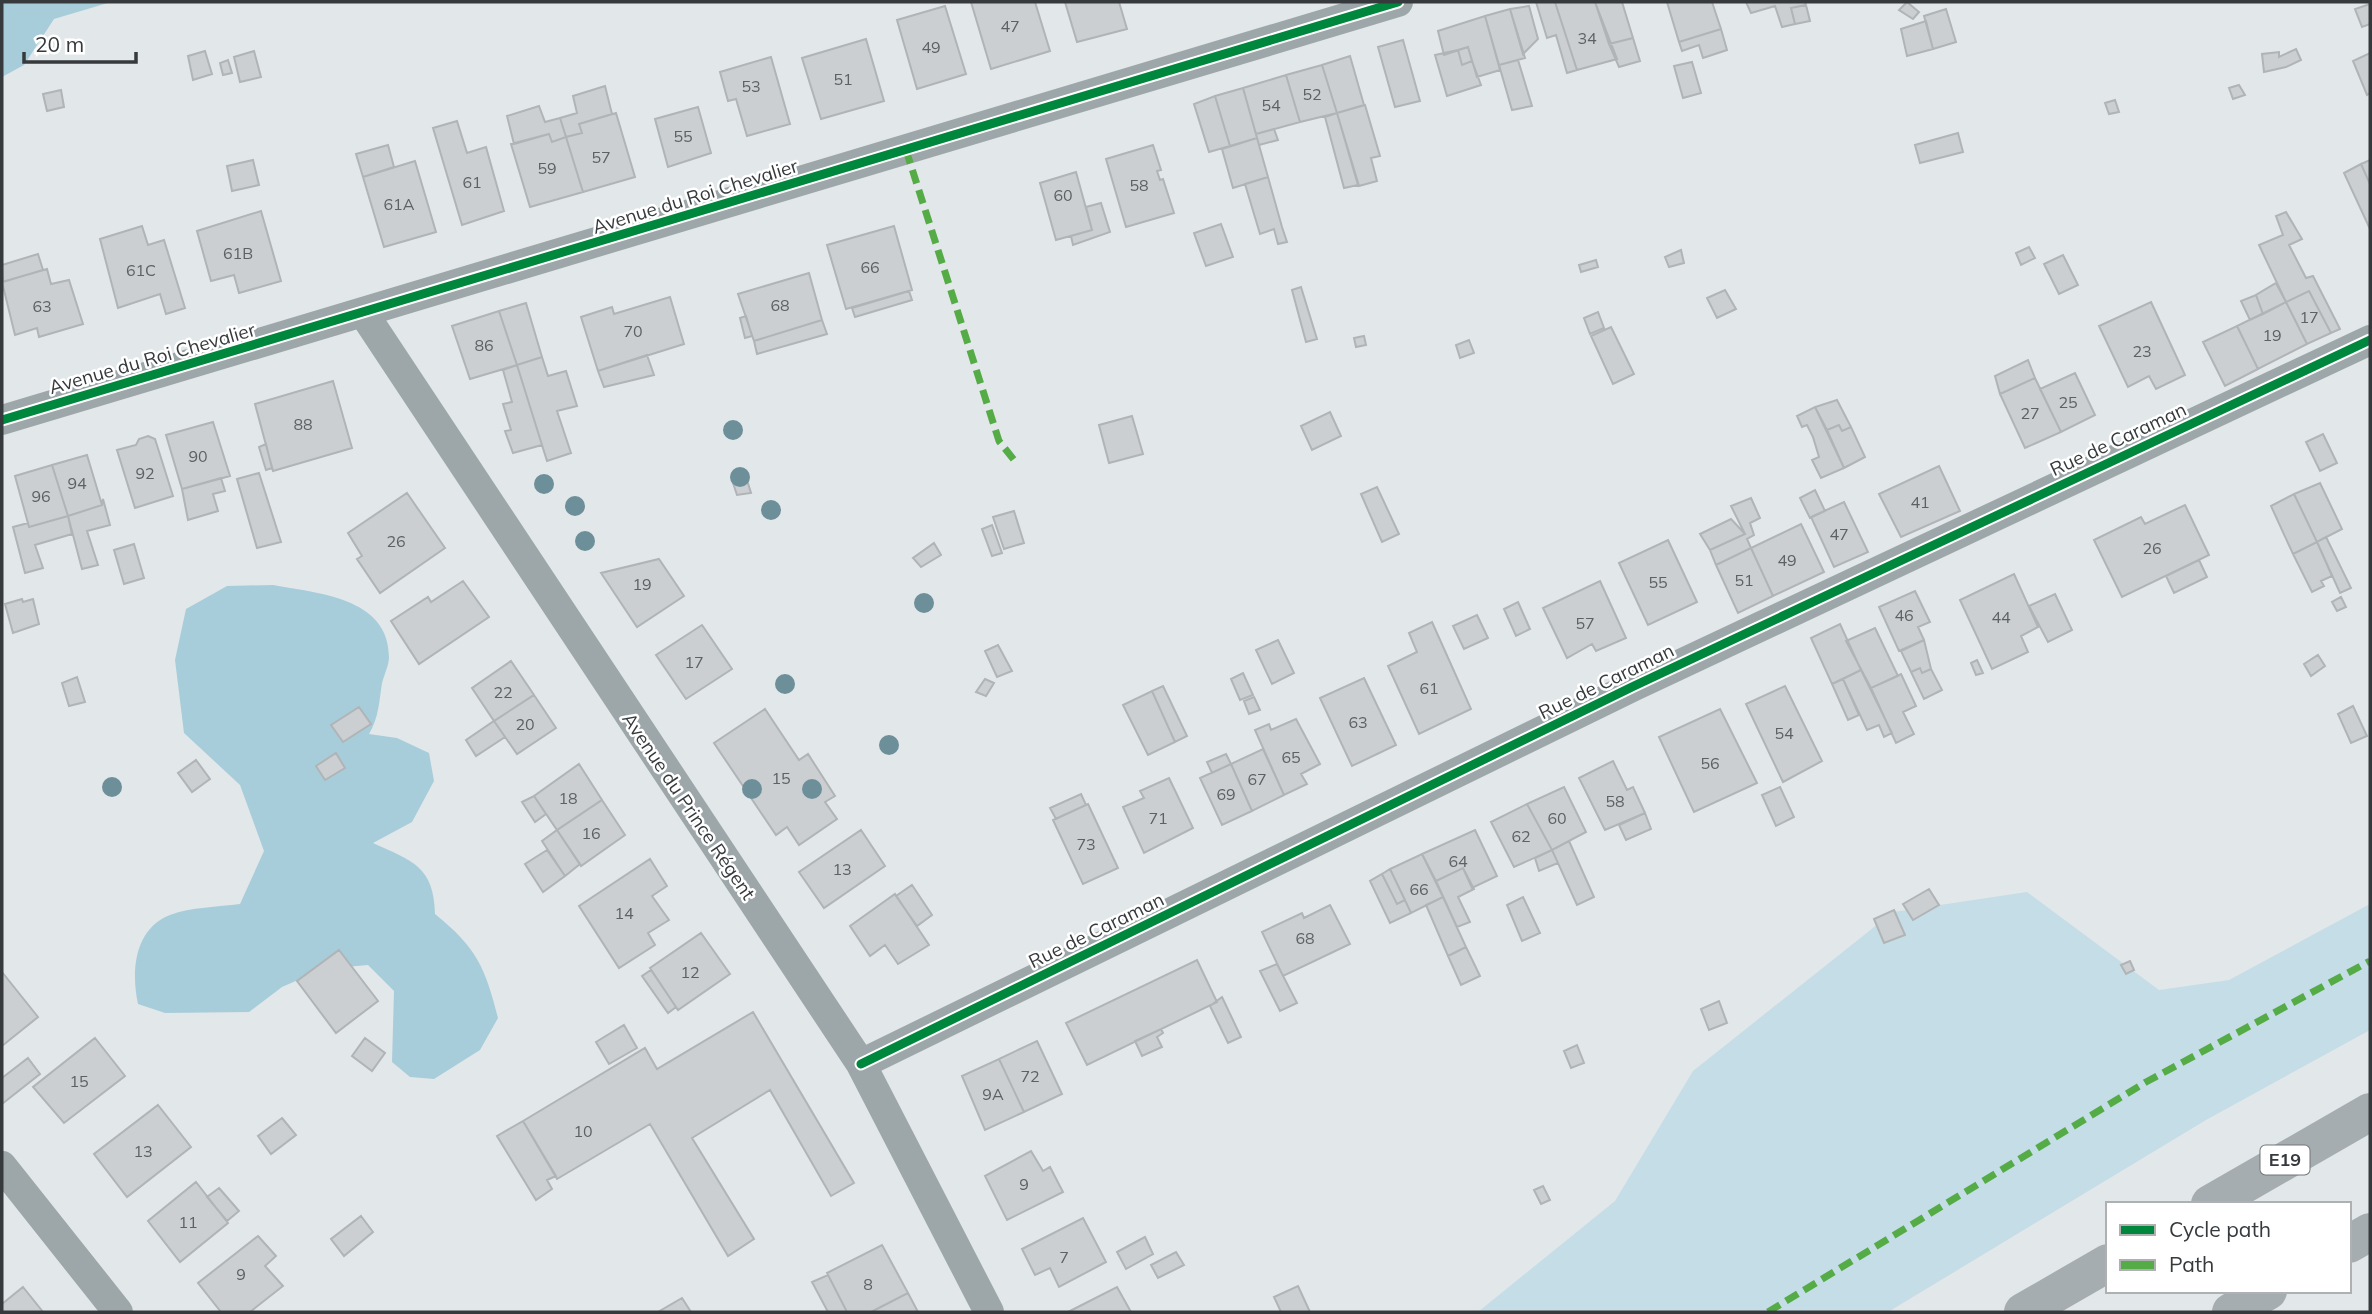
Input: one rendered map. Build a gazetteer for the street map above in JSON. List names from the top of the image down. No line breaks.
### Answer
{"streets":{"highway":["E19"],"street":["Avenue du Roi Chevalier","Rue de Caraman","Avenue du Prince Régent"]},"crossings":[["Avenue du Roi Chevalier","Avenue du Prince Régent"],["Rue de Caraman","Avenue du Prince Régent"]],"house_numbers":["47","34","49","51","53","52","54","55","57","59","61","58","60","61A","61B","66","61C","68","63","17","70","19","86","23","25","27","88","90","92","94","96","41","47","26","26","49","51","55","19","46","44","57","17","61","22","63","20","54","65","56","15","67","69","18","58","71","60","16","62","73","64","13","66","14","68","12","72","15","9A","10","13","9","11","7","9","8"],"legend":["Cycle path","Path"],"scale_bar":"20 m"}
